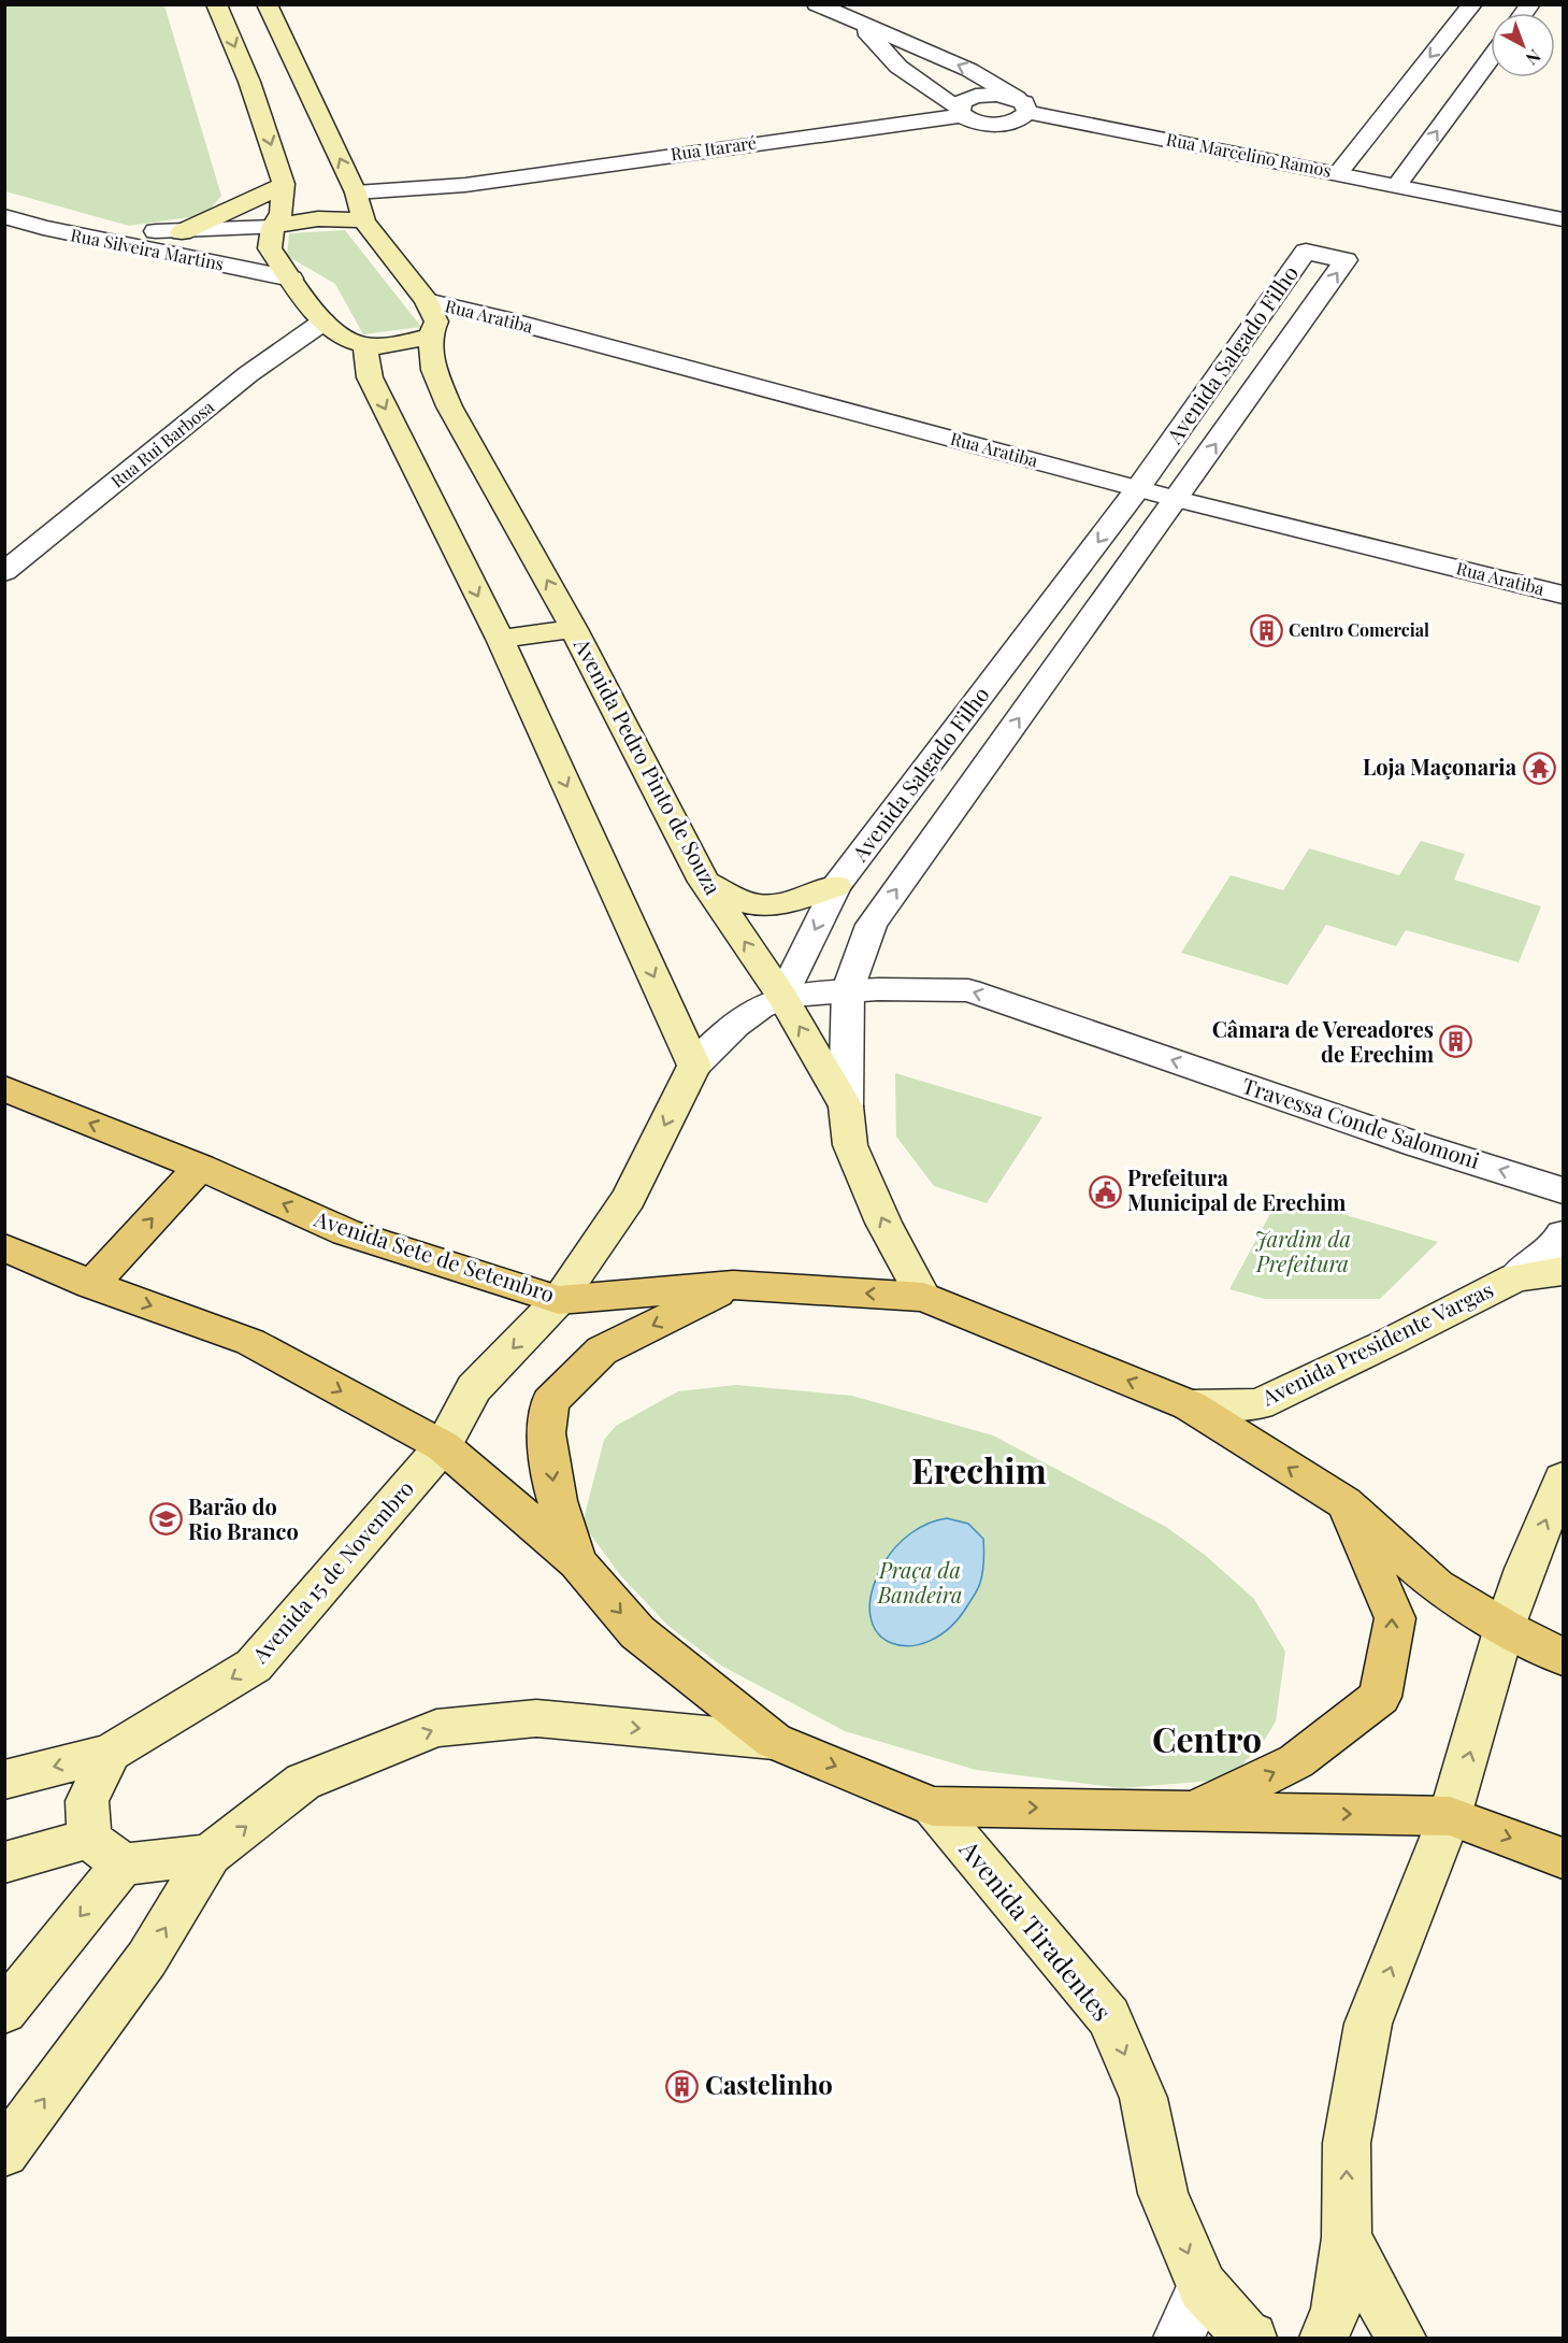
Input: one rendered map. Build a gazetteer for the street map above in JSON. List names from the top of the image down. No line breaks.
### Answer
{"streets":{"main road":["Avenida Pedro Pinto de Souza","Avenida Sete de Setembro","Avenida Presidente Vargas","Avenida 15 de Novembro","Avenida Tiradentes"],"street":["Rua Itararé","Rua Marcelino Ramos","Rua Silveira Martins","Rua Aratiba","Avenida Salgado Filho","Rua Rui Barbosa","Travessa Conde Salomoni"]},"crossings":[["Rua Itararé","Rua Marcelino Ramos"],["Rua Itararé","Avenida Pedro Pinto de Souza"],["Rua Silveira Martins","Avenida Pedro Pinto de Souza"],["Rua Aratiba","Avenida Salgado Filho"],["Rua Aratiba","Avenida Pedro Pinto de Souza"],["Avenida Salgado Filho","Avenida Pedro Pinto de Souza"],["Avenida Salgado Filho","Travessa Conde Salomoni"],["Rua Rui Barbosa","Avenida Pedro Pinto de Souza"],["Avenida Pedro Pinto de Souza","Travessa Conde Salomoni"],["Avenida Sete de Setembro","Avenida 15 de Novembro"]],"one_way":["Travessa Conde Salomoni","Avenida Tiradentes"],"districts":["Erechim","Centro"],"parks":["Jardim da Prefeitura","Praça da Bandeira"],"places":{"building":["Centro Comercial","Câmara de Vereadores de Erechim","Castelinho"],"temple":["Loja Maçonaria"],"public building":["Prefeitura Municipal de Erechim"],"school or university":["Barão do Rio Branco"]},"north":"bottom right"}
